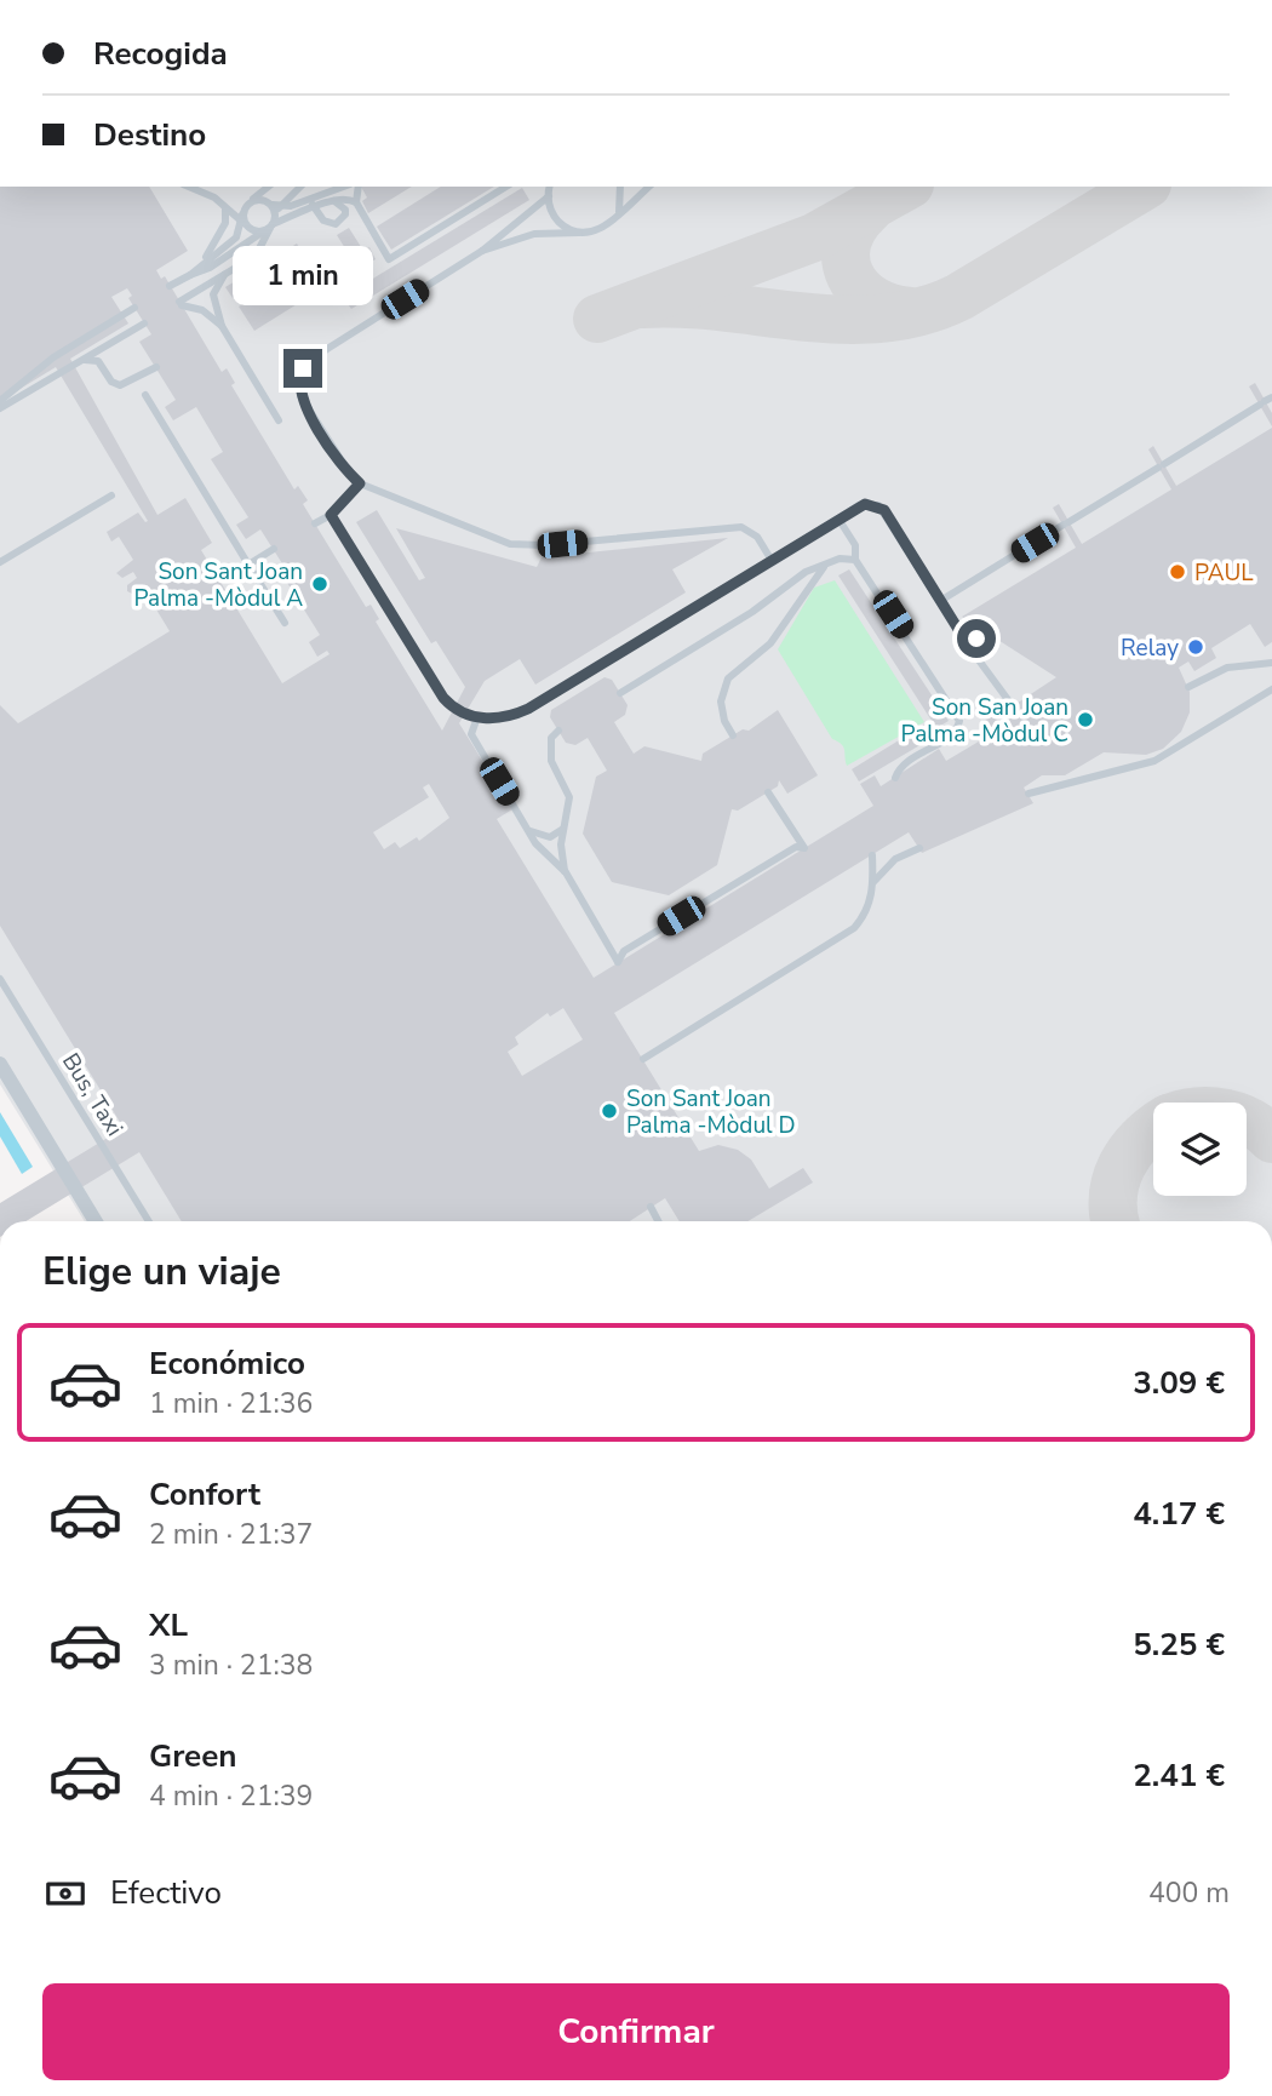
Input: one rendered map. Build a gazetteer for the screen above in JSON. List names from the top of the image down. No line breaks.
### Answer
{"streets":{"lane":["Bus, Taxi"]},"places":["PAUL","Son Sant Joan Palma -Mòdul A","Relay","Son San Joan Palma -Mòdul C","Son Sant Joan Palma -Mòdul D"],"page":{"banner":["Recogida","Destino"],"bubble":"1 min","heading":"Elige un viaje","list":[{"name":"Económico","note":"1 min · 21:36","value":"3.09 €"},{"name":"Confort","note":"2 min · 21:37","value":"4.17 €"},{"name":"XL","note":"3 min · 21:38","value":"5.25 €"},{"name":"Green","note":"4 min · 21:39","value":"2.41 €"}],"pay":["Efectivo","400 m"],"buttons":"Confirmar"}}
